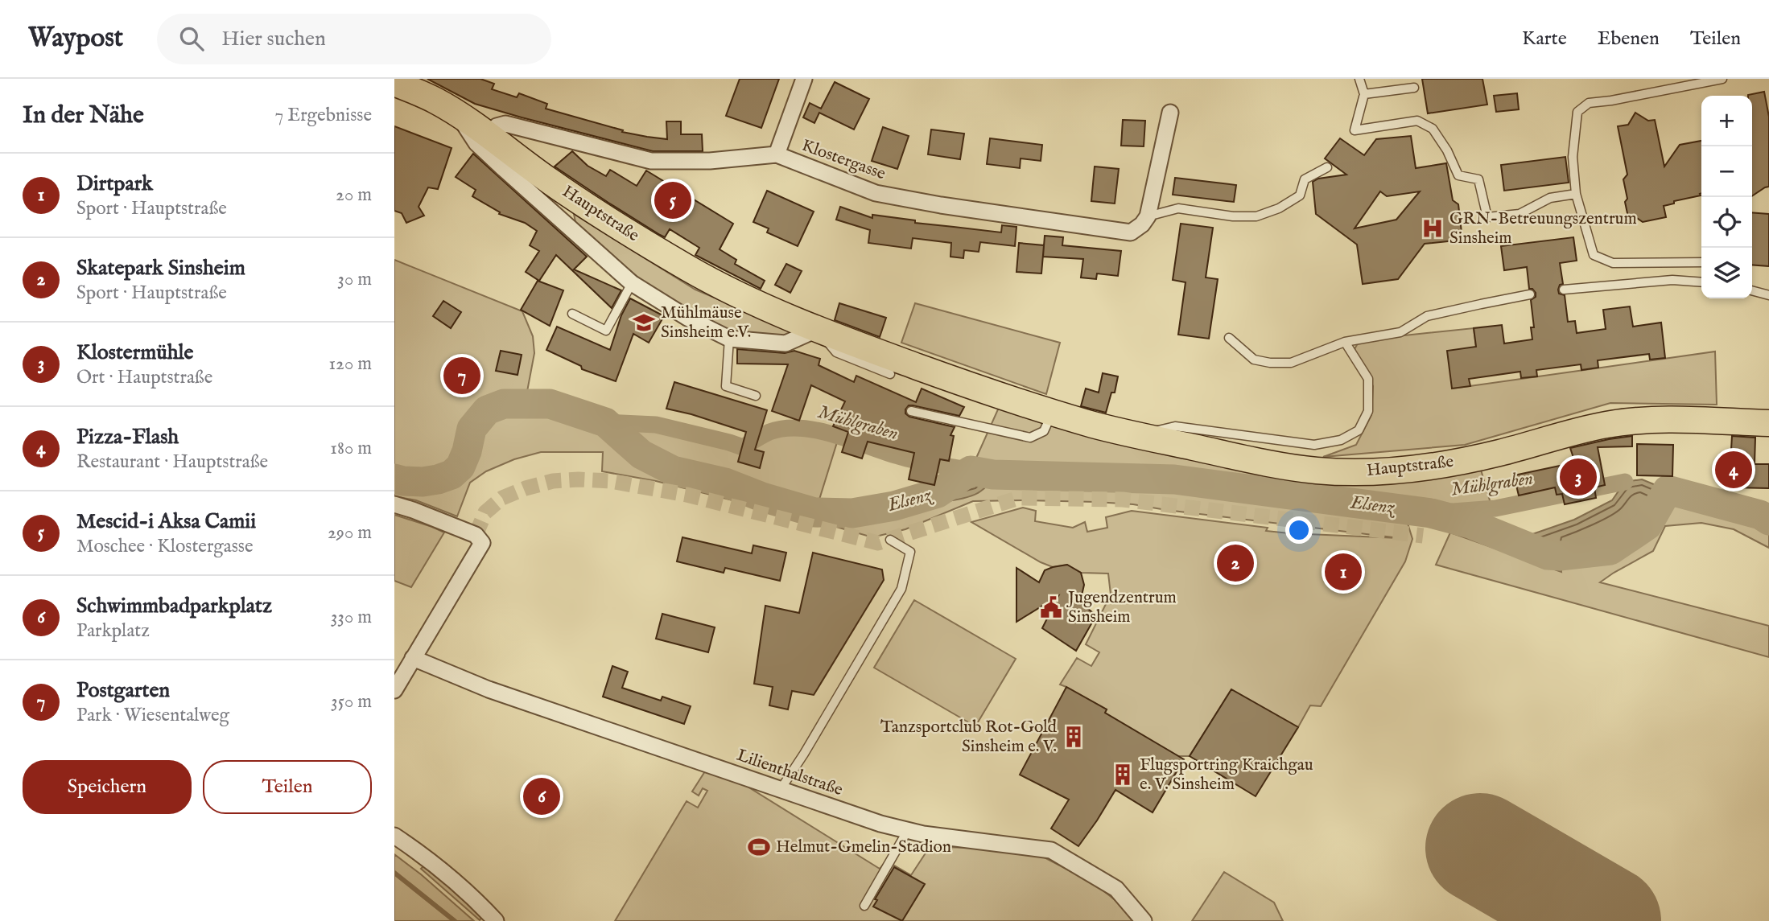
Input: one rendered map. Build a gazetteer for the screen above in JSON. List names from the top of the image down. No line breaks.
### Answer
{"streets":{"main road":["Hauptstraße"],"street":["Klostergasse","Lilienthalstraße"]},"crossings":[["Klostergasse","Hauptstraße"]],"water":["Mühlgraben","Elsenz"],"places":{"hospital":["GRN-Betreuungszentrum Sinsheim"],"school or university":["Mühlmäuse Sinsheim e.V."],"public building":["Jugendzentrum Sinsheim"],"building":["Tanzsportclub Rot-Gold Sinsheim e. V.","Flugsportring Kraichgau e. V. Sinsheim"],"sports":["Helmut-Gmelin-Stadion"]},"page":{"header":"Waypost","search":"Hier suchen","nav":["Karte","Ebenen","Teilen"],"heading":["In der Nähe","7 Ergebnisse"],"map_buttons":["+","−"],"list":[{"mark":"1","name":"Dirtpark","note":"Sport · Hauptstraße","value":"20 m"},{"mark":"2","name":"Skatepark Sinsheim","note":"Sport · Hauptstraße","value":"30 m"},{"mark":"3","name":"Klostermühle","note":"Ort · Hauptstraße","value":"120 m"},{"mark":"4","name":"Pizza-Flash","note":"Restaurant · Hauptstraße","value":"180 m"},{"mark":"5","name":"Mescid-i Aksa Camii","note":"Moschee · Klostergasse","value":"290 m"},{"mark":"6","name":"Schwimmbadparkplatz","note":"Parkplatz","value":"330 m"},{"mark":"7","name":"Postgarten","note":"Park · Wiesentalweg","value":"350 m"}],"pins":["5","7","4","3","2","1","6"],"buttons":["Speichern","Teilen"]}}
